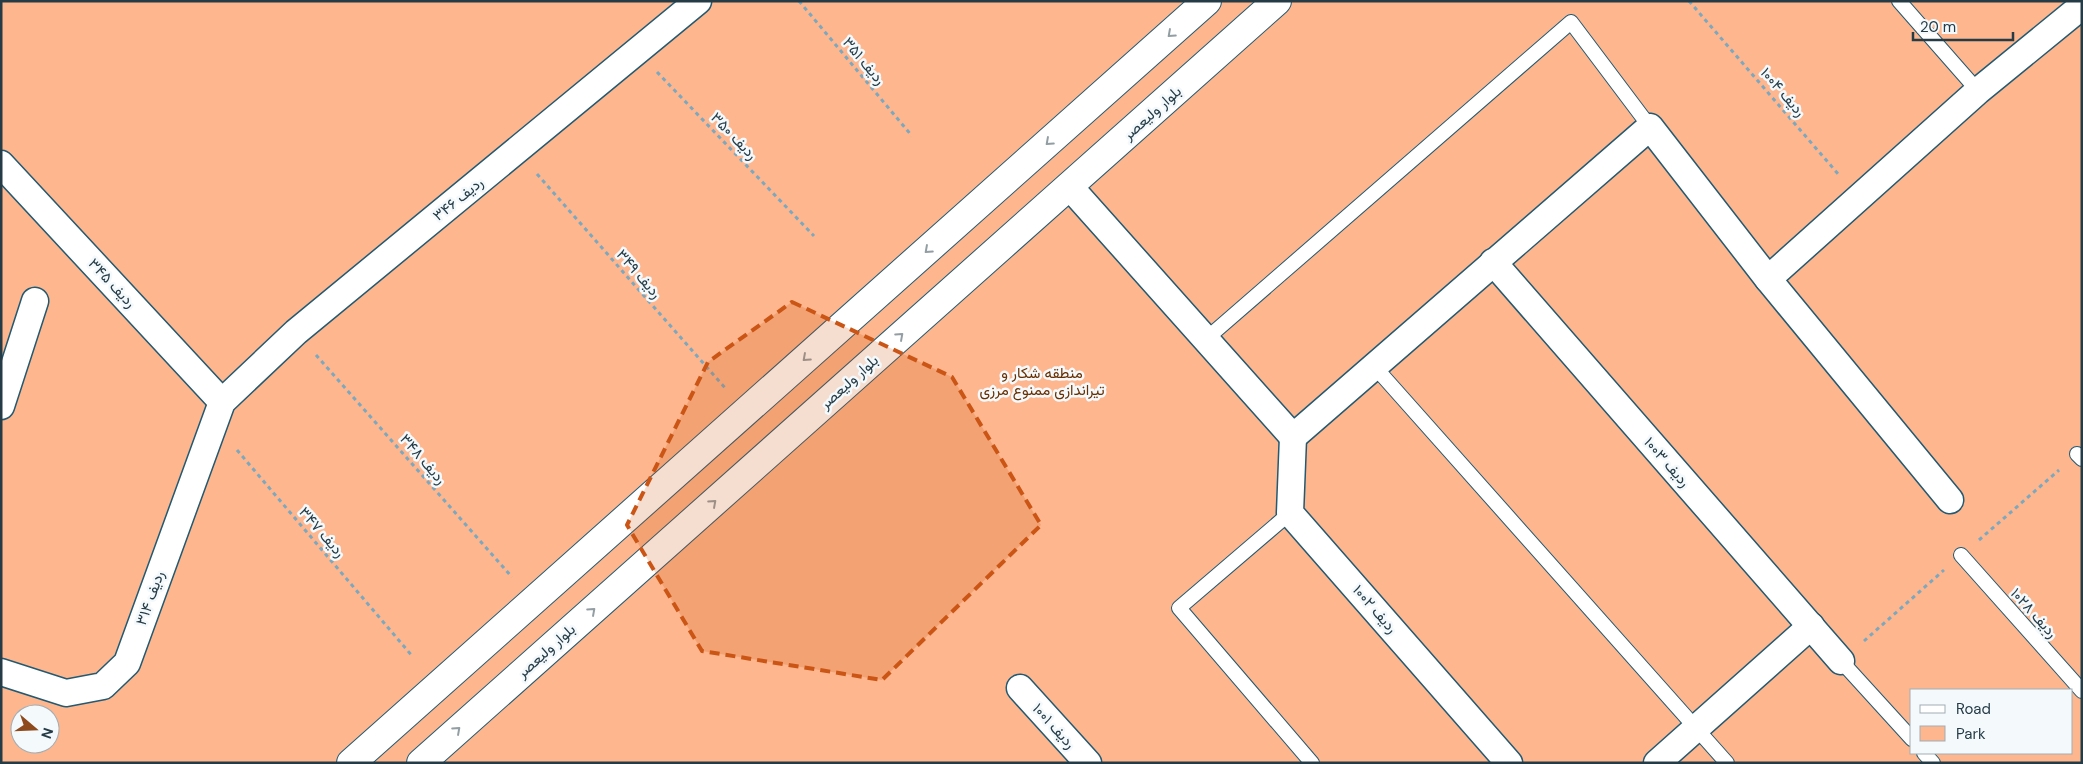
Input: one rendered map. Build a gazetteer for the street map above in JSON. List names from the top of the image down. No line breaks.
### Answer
{"streets":{"street":["بلوار ولیعصر","ردیف ۳۴۶","ردیف ۳۴۵","ردیف ۱۰۰۳","ردیف ۳۱۴","ردیف ۱۰۰۲","ردیف ۱۰۰۱"],"lane":["ردیف ۱۰۲۸"],"path":["ردیف ۳۵۱","ردیف ۱۰۰۴","ردیف ۳۵۰","ردیف ۳۴۹","ردیف ۳۴۸","ردیف ۳۴۷"]},"crossings":[["ردیف ۳۵۰","ردیف ۳۴۶"],["ردیف ۳۴۶","ردیف ۳۴۹"],["ردیف ۳۴۶","ردیف ۳۴۵"],["ردیف ۳۴۶","ردیف ۳۴۸"],["ردیف ۳۴۶","ردیف ۳۴۷"],["ردیف ۳۴۶","ردیف ۳۱۴"],["ردیف ۳۴۵","ردیف ۳۴۷"],["ردیف ۳۴۵","ردیف ۳۱۴"],["ردیف ۳۴۷","ردیف ۳۱۴"]],"parks":["منطقه شکار و تیراندازی ممنوع مرزی"],"legend":["Road","Park"],"scale_bar":"20 m","north":"right"}
